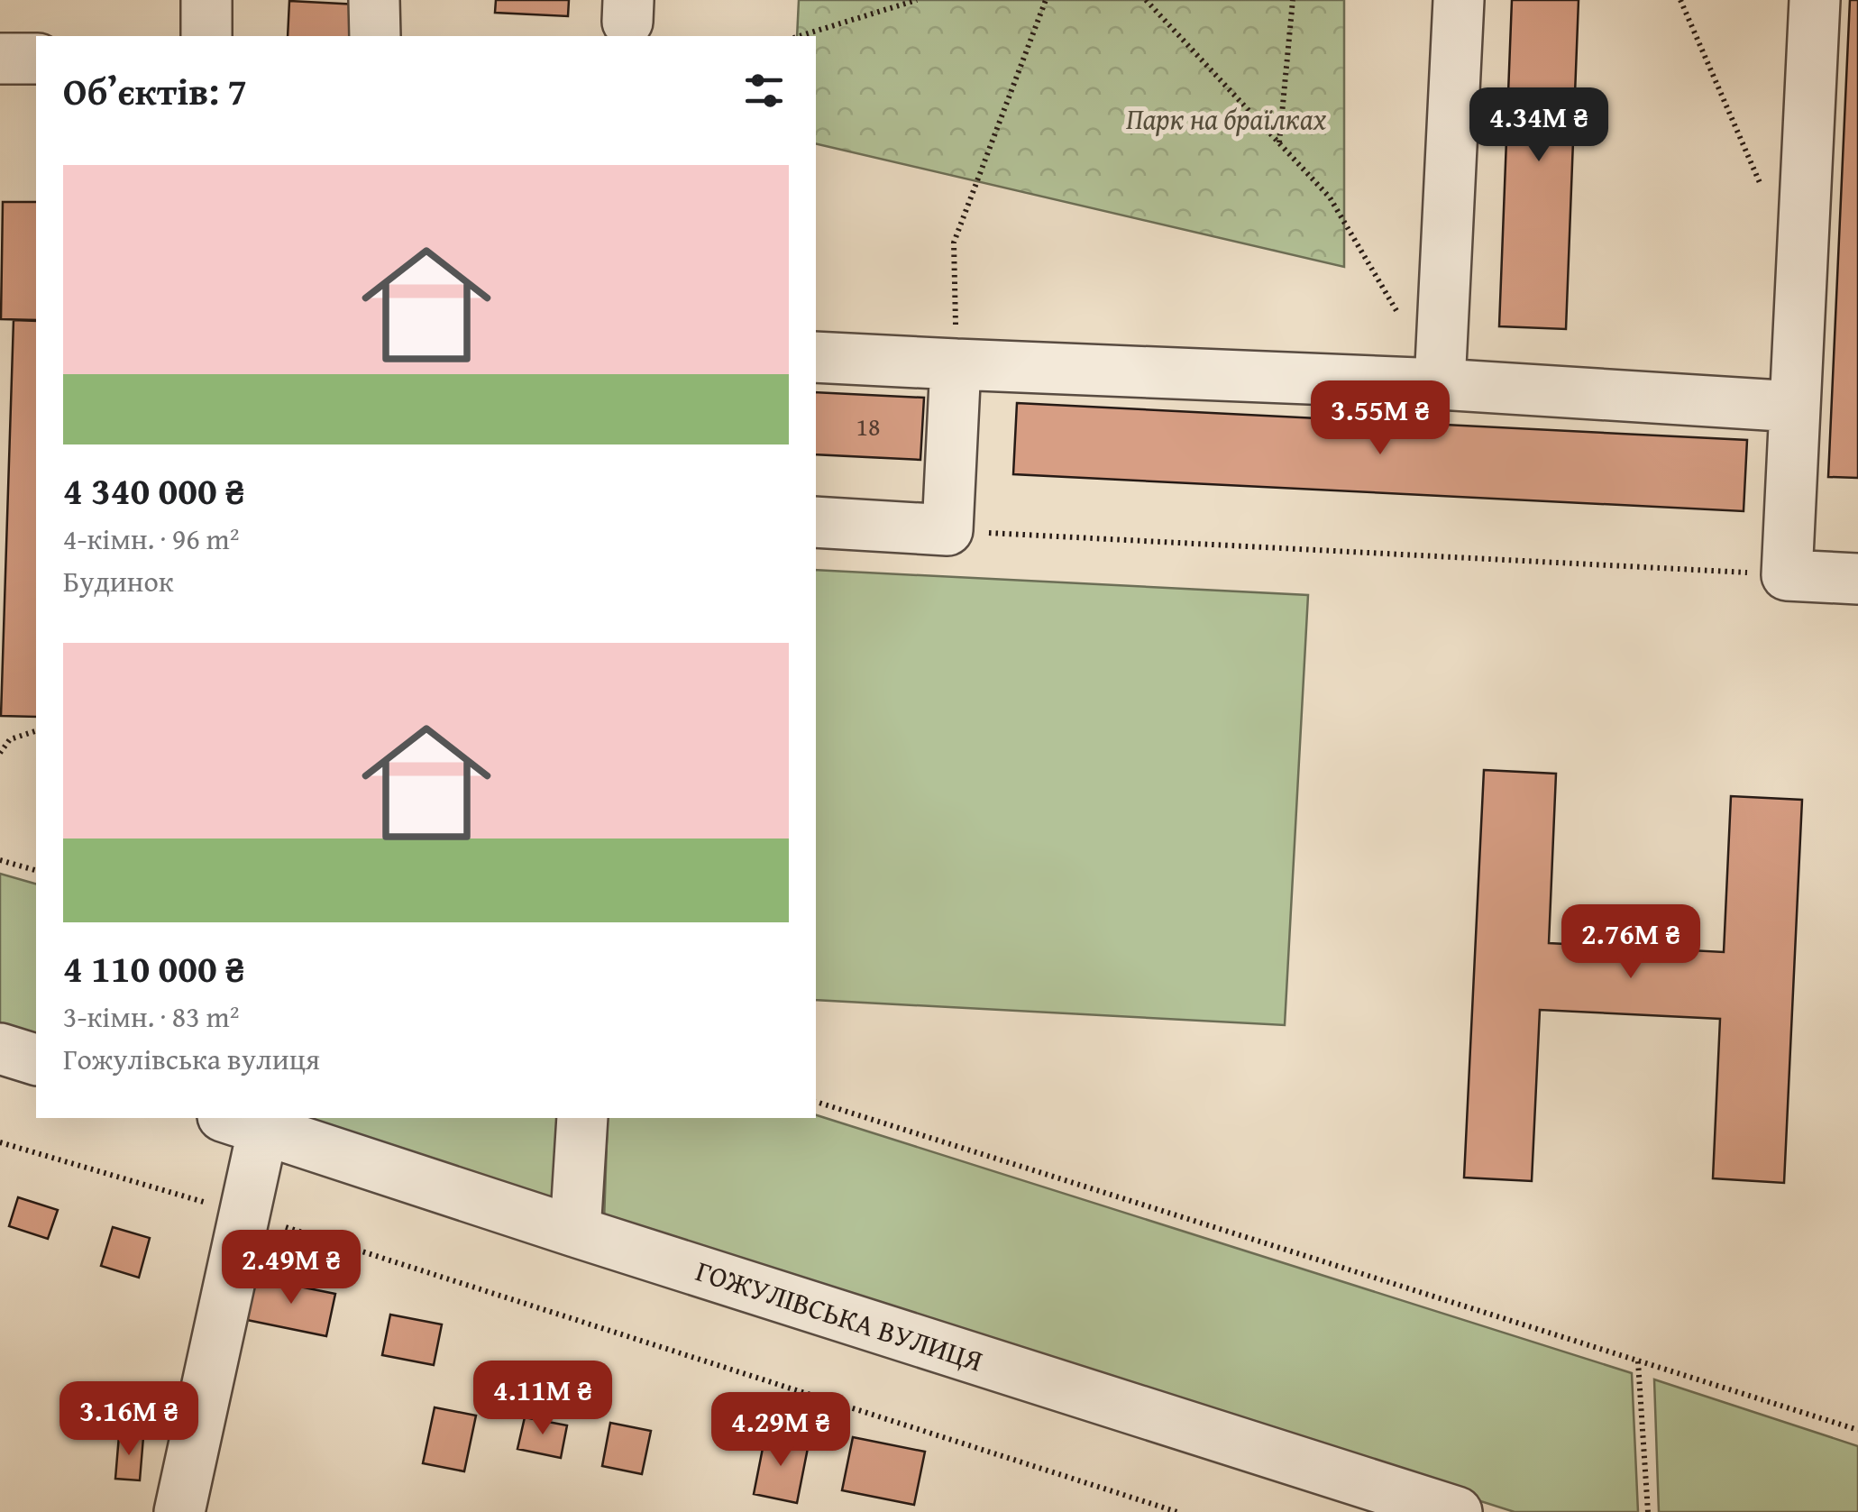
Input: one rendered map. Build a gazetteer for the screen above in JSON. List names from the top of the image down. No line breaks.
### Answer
{"streets":{"street":["ГОЖУЛІВСЬКА ВУЛИЦЯ"]},"parks":["Парк на браїлках"],"house_numbers":["18"],"page":{"heading":"Об’єктів: 7","price":["4.34M ₴","3.55M ₴","2.76M ₴","2.49M ₴","4.11M ₴","3.16M ₴","4.29M ₴"],"list":[{"name":"4 340 000 ₴","note":"4-кімн. · 96 m² · Будинок"},{"name":"4 110 000 ₴","note":"3-кімн. · 83 m² · Гожулівська вулиця"}]}}
